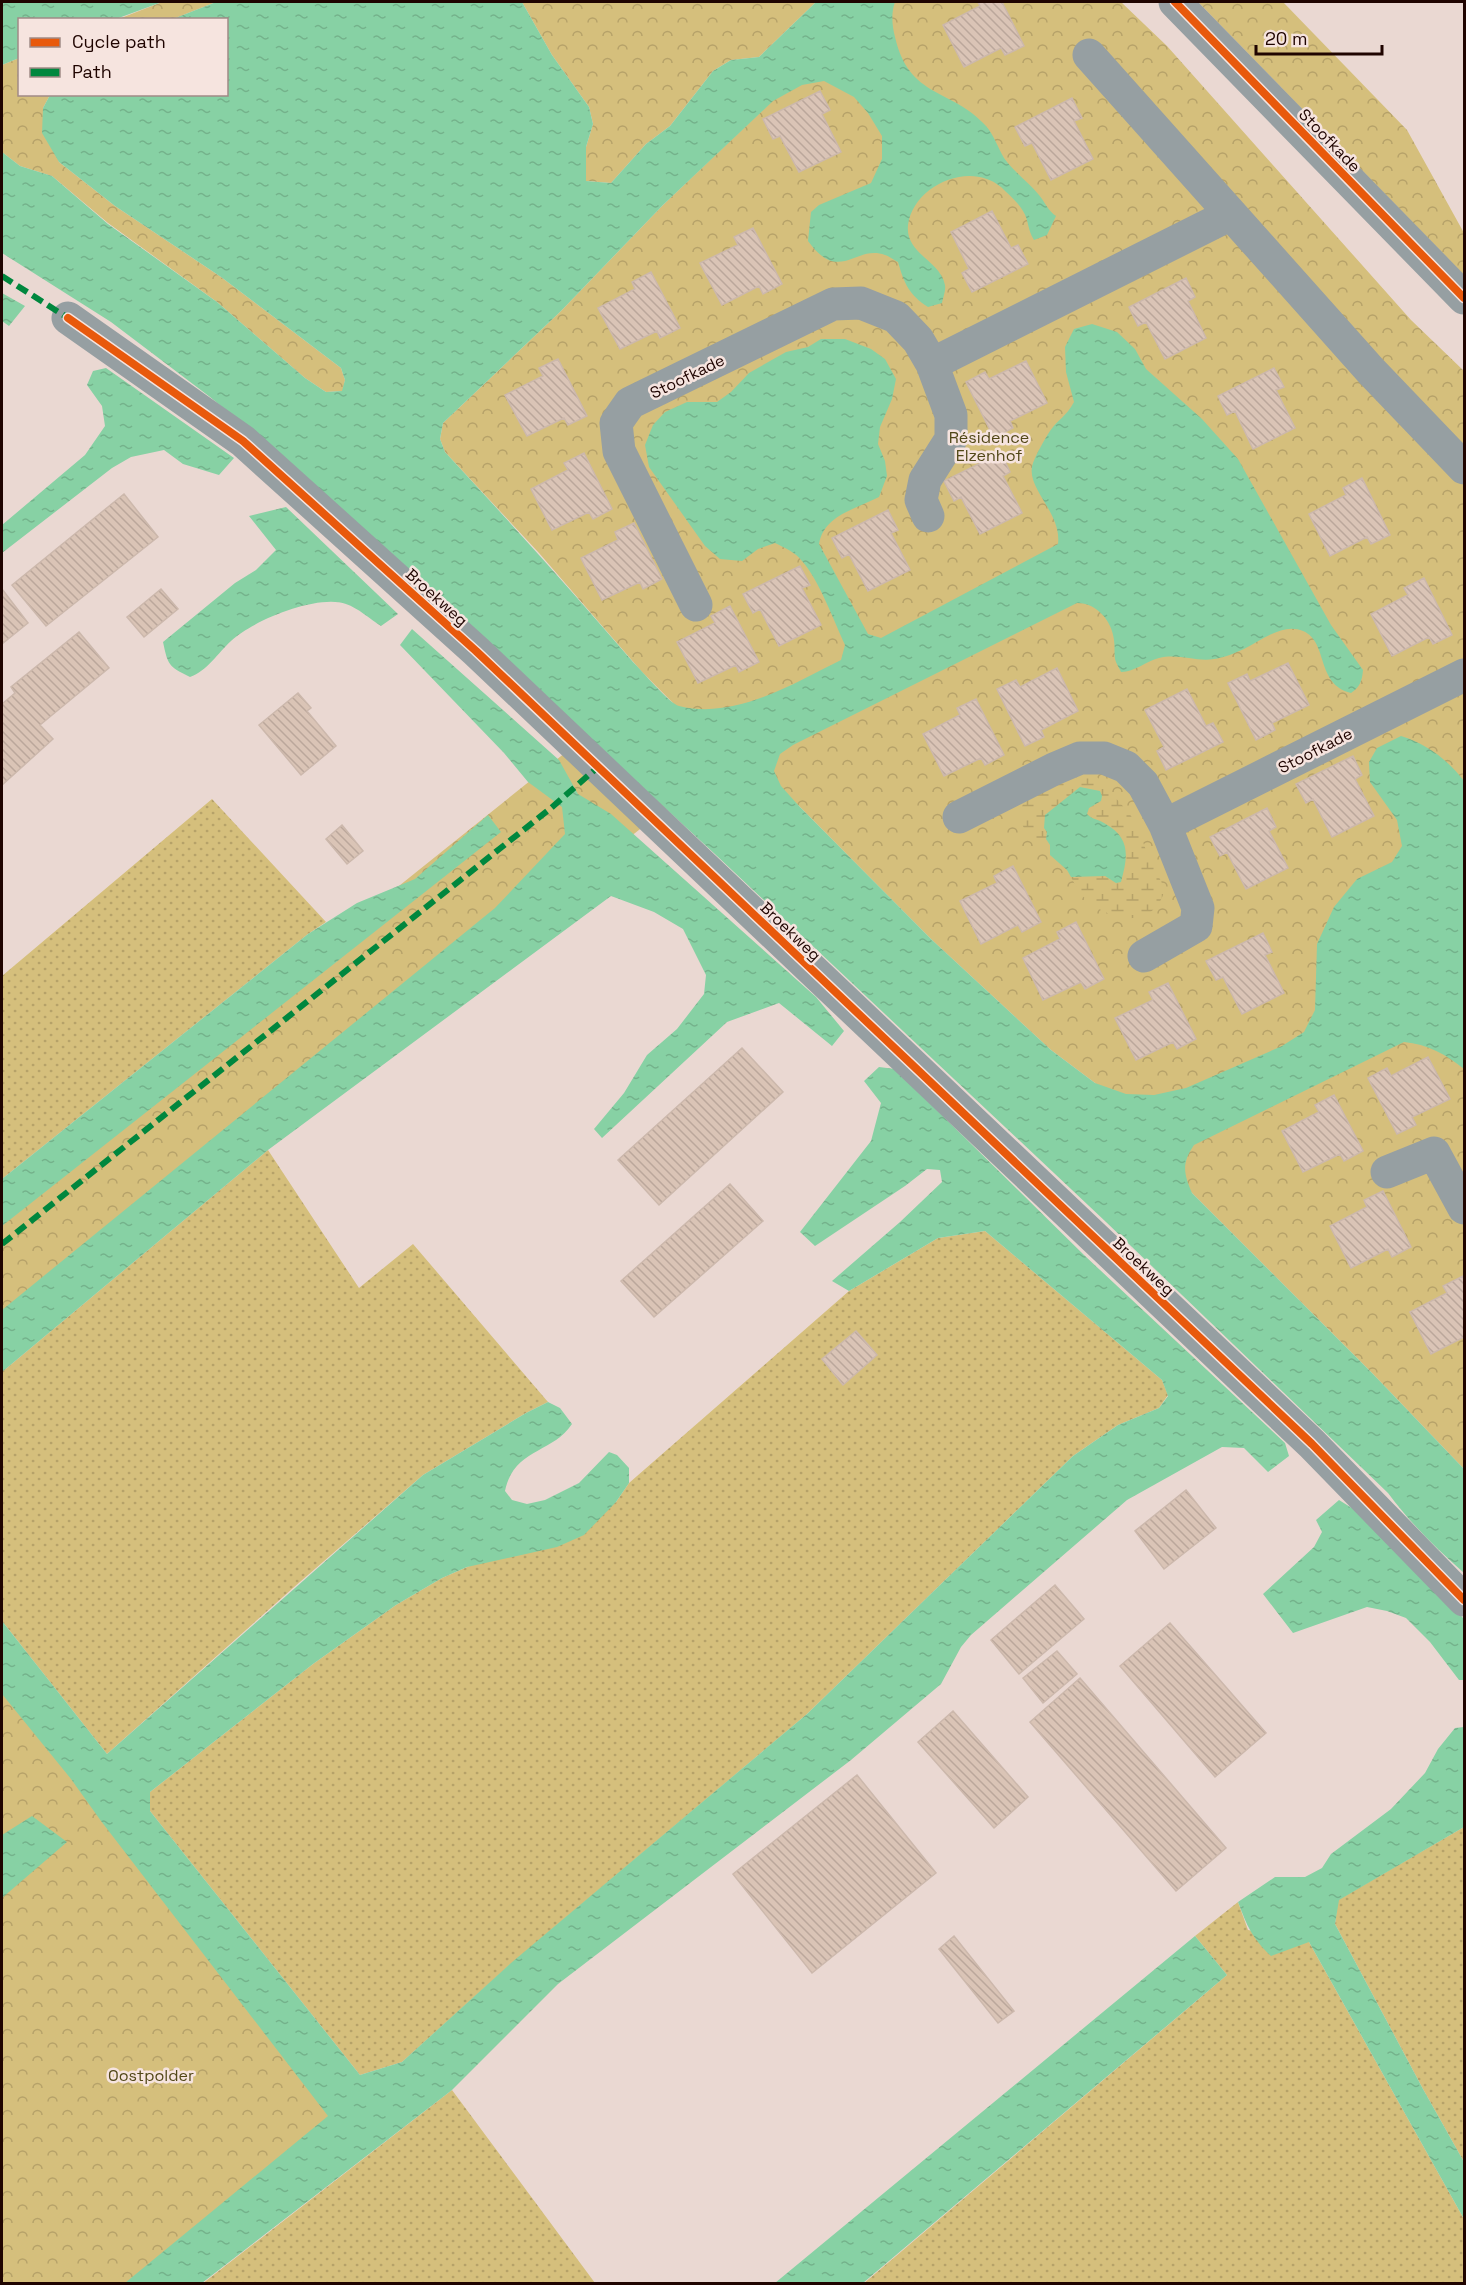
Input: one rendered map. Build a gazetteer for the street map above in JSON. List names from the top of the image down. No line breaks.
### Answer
{"streets":{"street":["Stoofkade","Broekweg"]},"parks":["Résidence Elzenhof","Oostpolder"],"legend":["Cycle path","Path"],"scale_bar":"20 m"}
